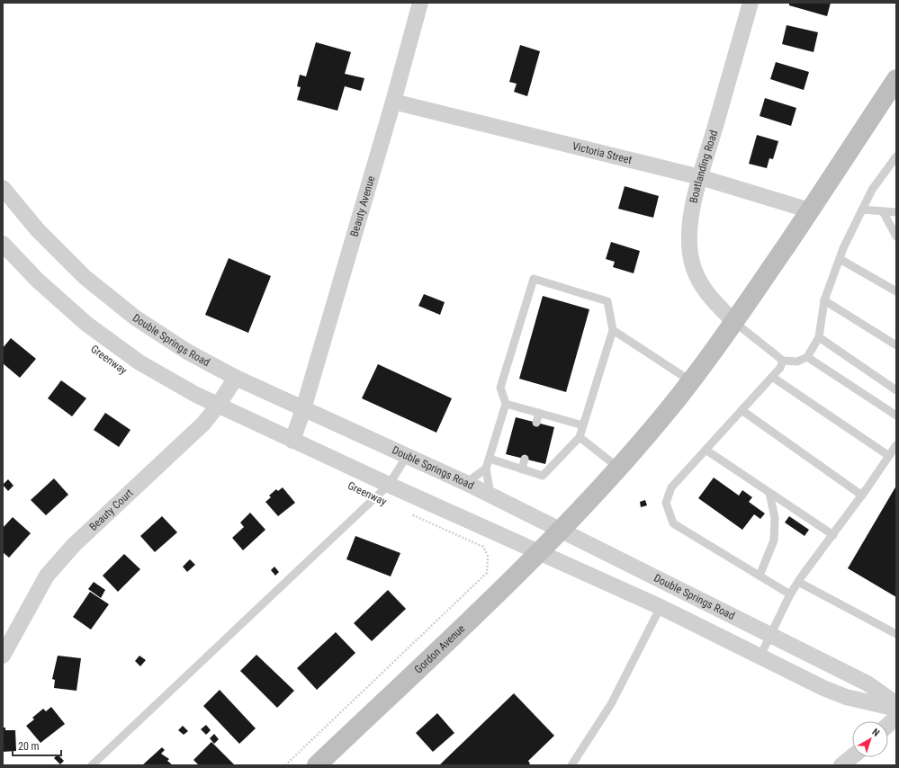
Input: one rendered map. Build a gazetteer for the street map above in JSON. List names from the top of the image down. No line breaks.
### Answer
{"streets":{"main road":["Gordon Avenue"],"street":["Victoria Street","Boatlanding Road","Beauty Avenue","Double Springs Road","Beauty Court"]},"crossings":[["Victoria Street","Boatlanding Road"],["Victoria Street","Beauty Avenue"],["Victoria Street","Gordon Avenue"],["Boatlanding Road","Gordon Avenue"],["Beauty Avenue","Double Springs Road"],["Double Springs Road","Beauty Court"],["Double Springs Road","Gordon Avenue"]],"scale_bar":"20 m","north":"top right"}
